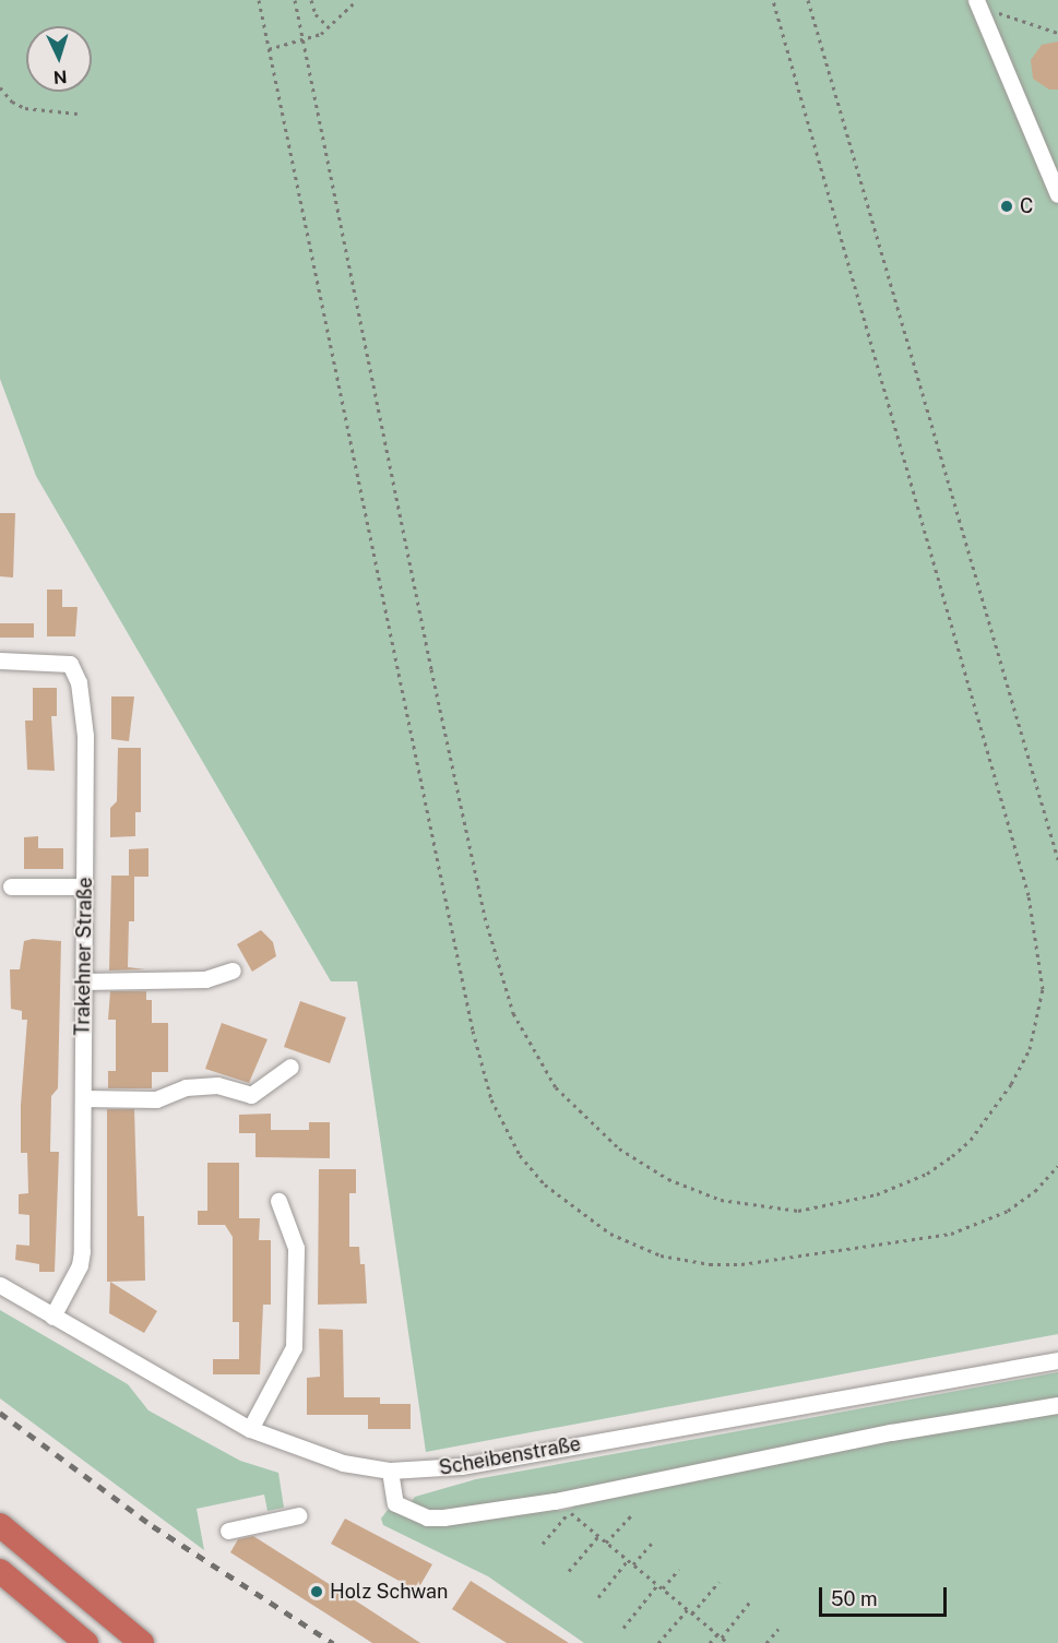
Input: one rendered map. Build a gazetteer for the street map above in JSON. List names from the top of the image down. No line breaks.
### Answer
{"streets":{"street":["Trakehner Straße","Scheibenstraße"]},"crossings":[["Trakehner Straße","Scheibenstraße"]],"places":["C","Holz Schwan"],"scale_bar":"50 m","north":"bottom"}
